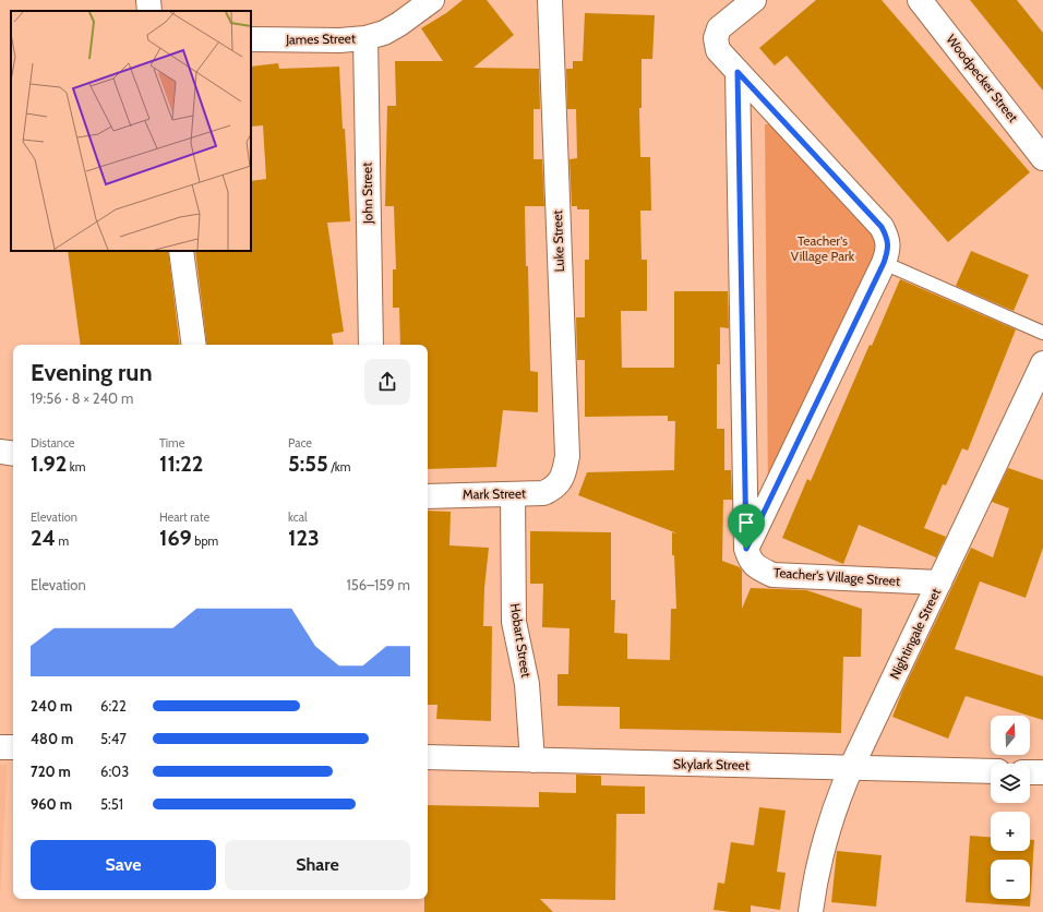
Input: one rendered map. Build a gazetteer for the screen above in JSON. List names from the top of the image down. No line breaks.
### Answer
{"streets":{"street":["James Street","Woodpecker Street","John Street","Luke Street","Mark Street","Teacher's Village Street","Nightingale Street","Hobart Street","Skylark Street"]},"crossings":[["James Street","John Street"],["Luke Street","Mark Street"],["Mark Street","Hobart Street"],["Teacher's Village Street","Nightingale Street"],["Nightingale Street","Skylark Street"],["Hobart Street","Skylark Street"]],"parks":["Teacher's Village Park"],"north":"top","page":{"heading":["Evening run","19:56 · 8 × 240 m"],"stats":[["Distance","1.92 km"],["Time","11:22"],["Pace","5:55 /km"],["Elevation","24 m"],["Heart rate","169 bpm"],["kcal","123"]],"chart":["Elevation","156–159 m"],"list":[{"name":"240 m","note":"6:22"},{"name":"480 m","note":"5:47"},{"name":"720 m","note":"6:03"},{"name":"960 m","note":"5:51"}],"map_buttons":["+","−"],"buttons":["Save","Share"]}}
